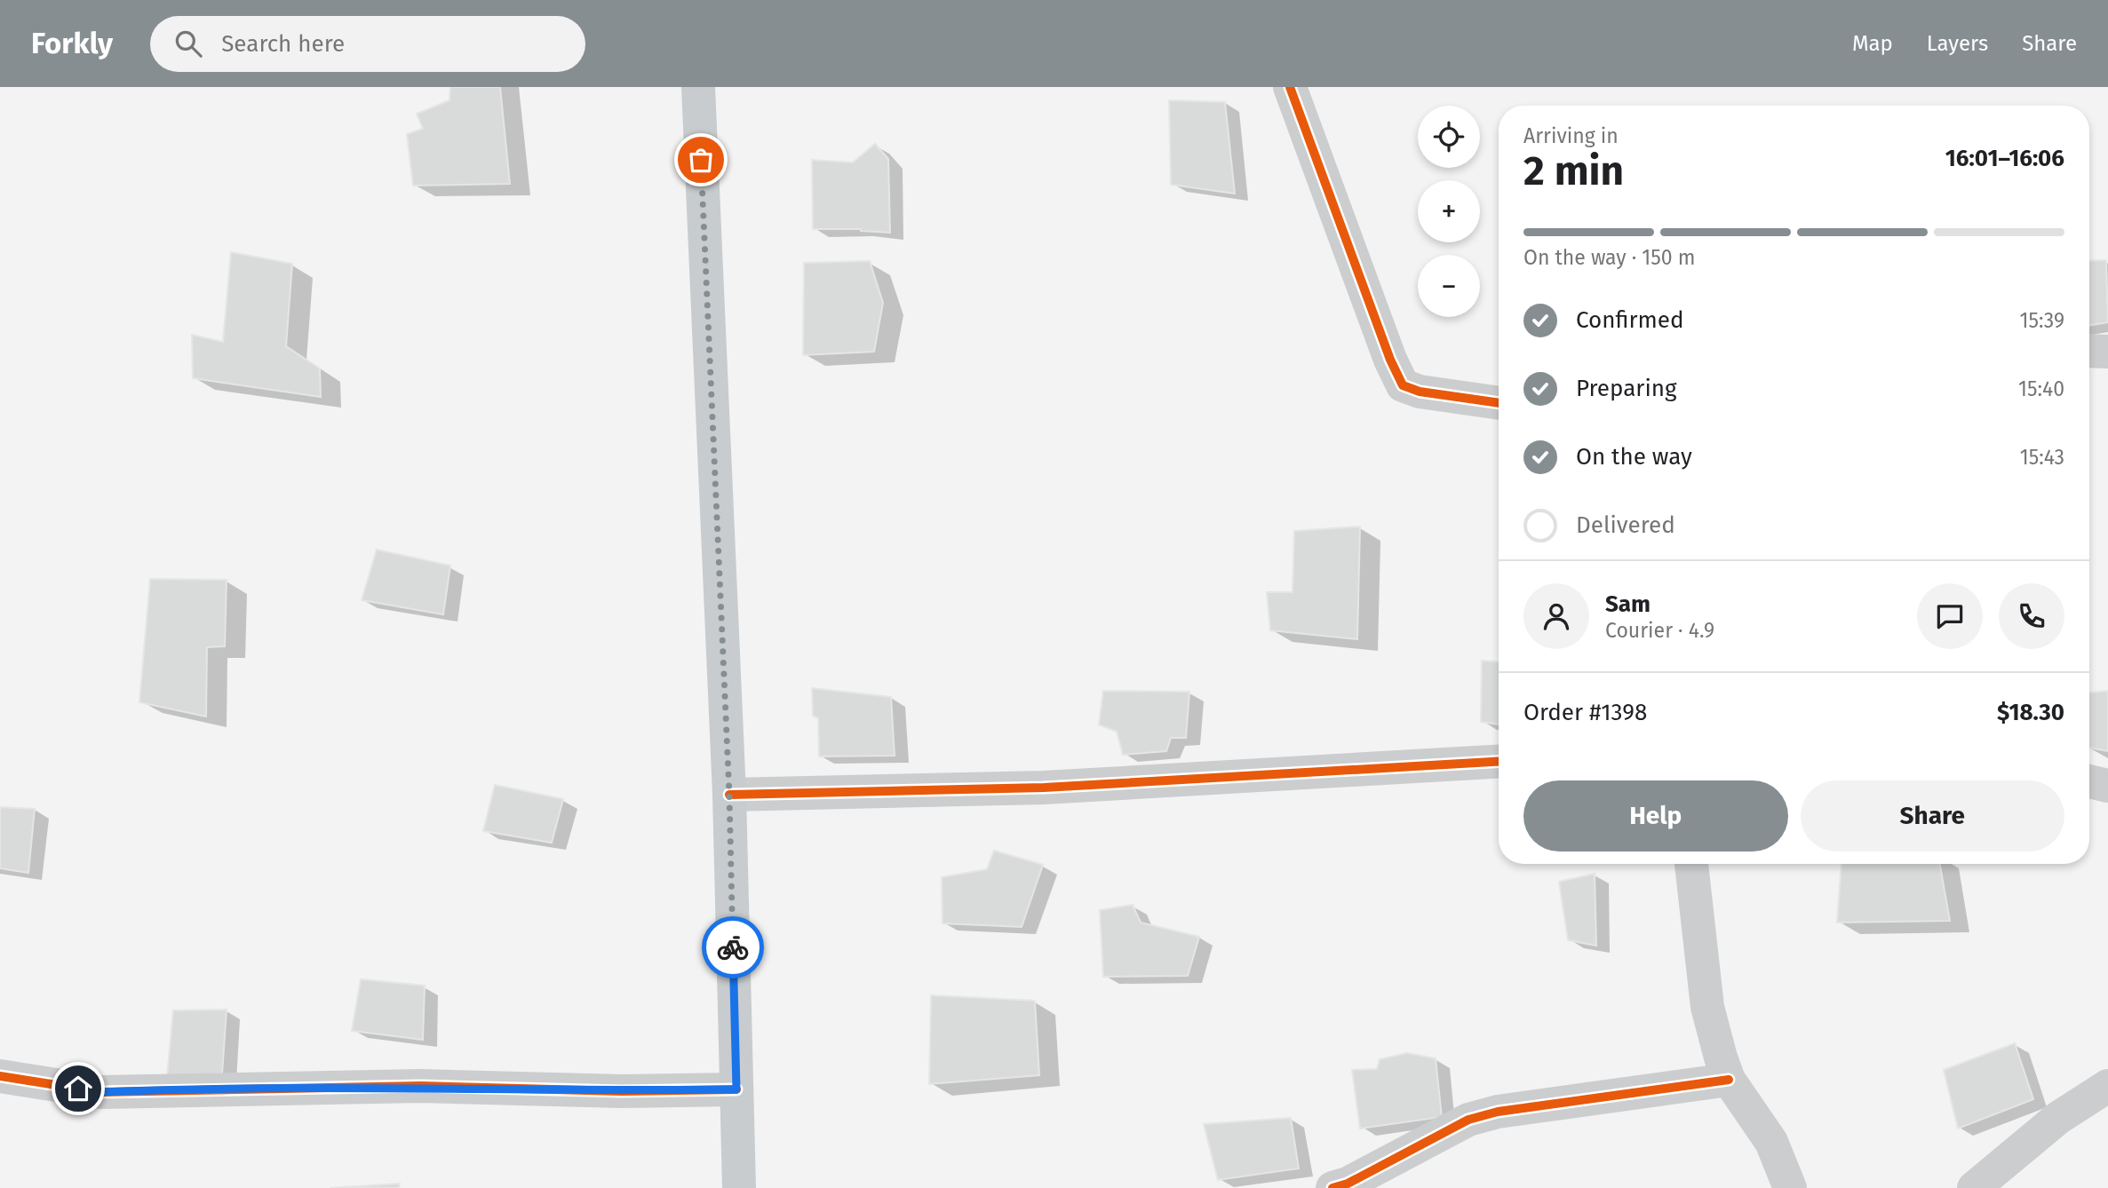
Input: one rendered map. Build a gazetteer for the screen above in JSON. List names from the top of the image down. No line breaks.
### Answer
{"page":{"header":"Forkly","search":"Search here","nav":["Map","Layers","Share"],"map_buttons":["+","−"],"heading":["2 min","Arriving in","16:01–16:06"],"panel":["Sam","Courier · 4.9","Order #1398","$18.30"],"bar":"On the way · 150 m","list":[["Confirmed","15:39"],["Preparing","15:40"],["On the way","15:43"],"Delivered"],"buttons":["Help","Share"]}}
